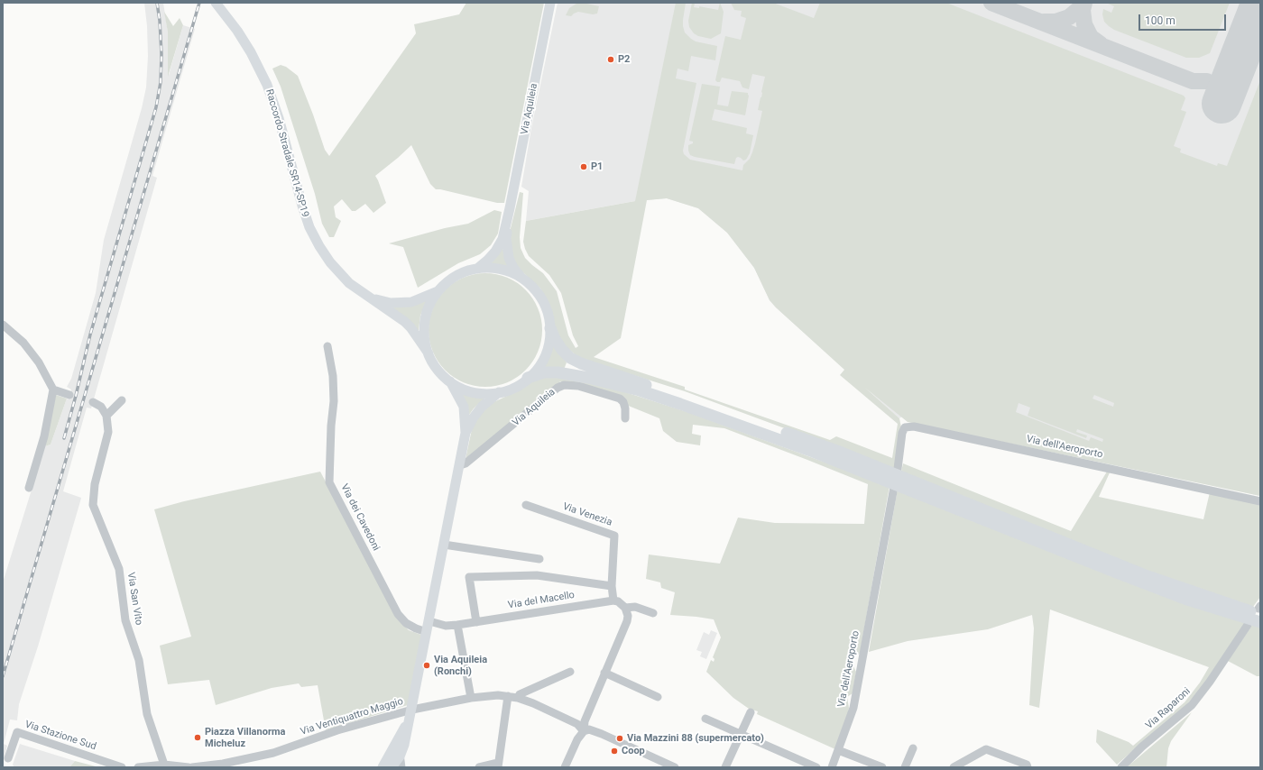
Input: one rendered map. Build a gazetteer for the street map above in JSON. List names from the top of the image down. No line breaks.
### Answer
{"streets":{"main road":["Via Aquileia","Raccordo Stradale SR14-SP19"],"street":["Via dell'Aeroporto","Via Venezia","Via dei Cavedoni","Via San Vito","Via del Macello","Via Raparoni","Via Ventiquattro Maggio","Via Stazione Sud"]},"crossings":[["Via Aquileia","Raccordo Stradale SR14-SP19"],["Via Venezia","Via del Macello"]],"places":["P2","P1","Via Aquileia (Ronchi)","Piazza Villanorma Micheluz","Via Mazzini 88 (supermercato)","Coop"],"scale_bar":"100 m"}
